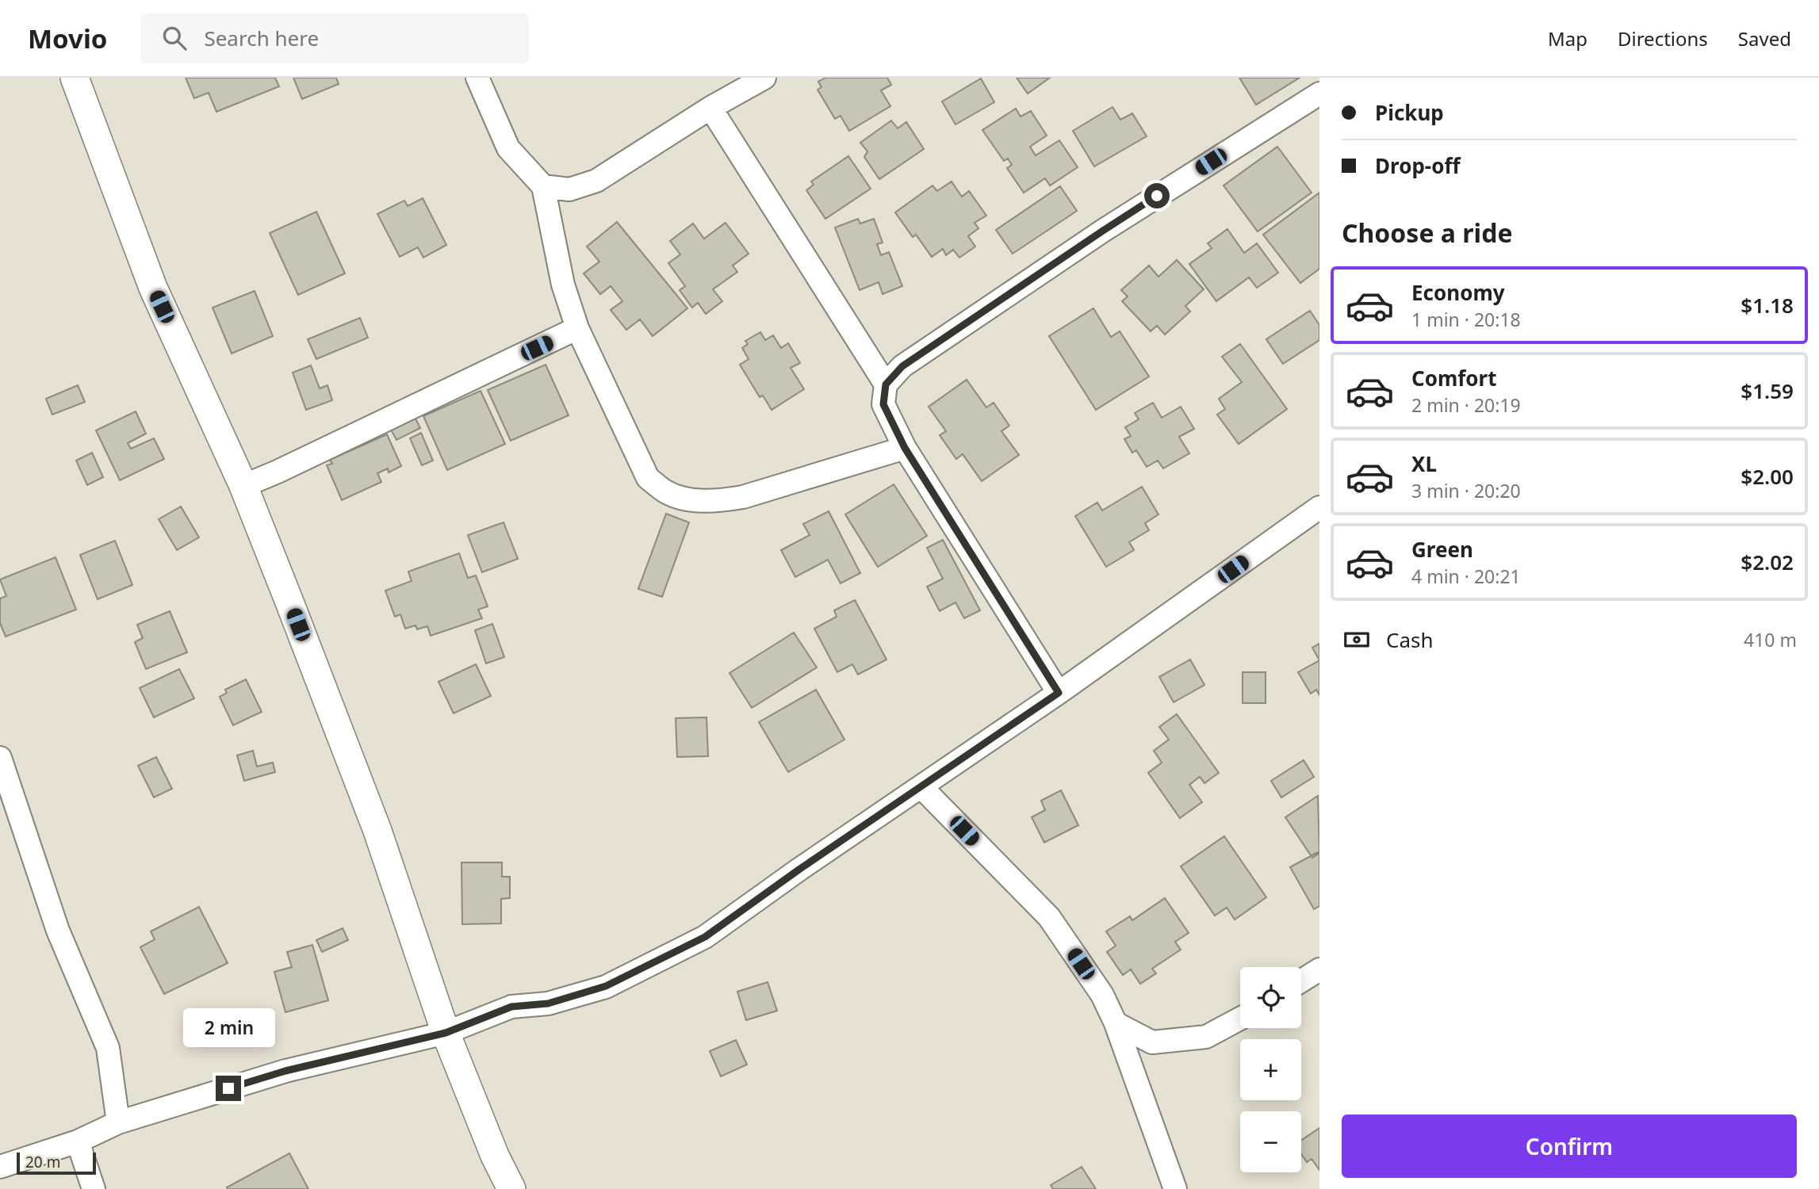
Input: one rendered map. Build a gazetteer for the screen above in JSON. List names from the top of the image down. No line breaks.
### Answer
{"scale_bar":"20 m","page":{"header":"Movio","search":"Search here","nav":["Map","Directions","Saved"],"banner":["Pickup","Drop-off"],"heading":"Choose a ride","list":[{"name":"Economy","note":"1 min · 20:18","value":"$1.18"},{"name":"Comfort","note":"2 min · 20:19","value":"$1.59"},{"name":"XL","note":"3 min · 20:20","value":"$2.00"},{"name":"Green","note":"4 min · 20:21","value":"$2.02"}],"pay":["Cash","410 m"],"map_buttons":["+","−"],"bubble":"2 min","buttons":"Confirm","scale":"20 m"}}
